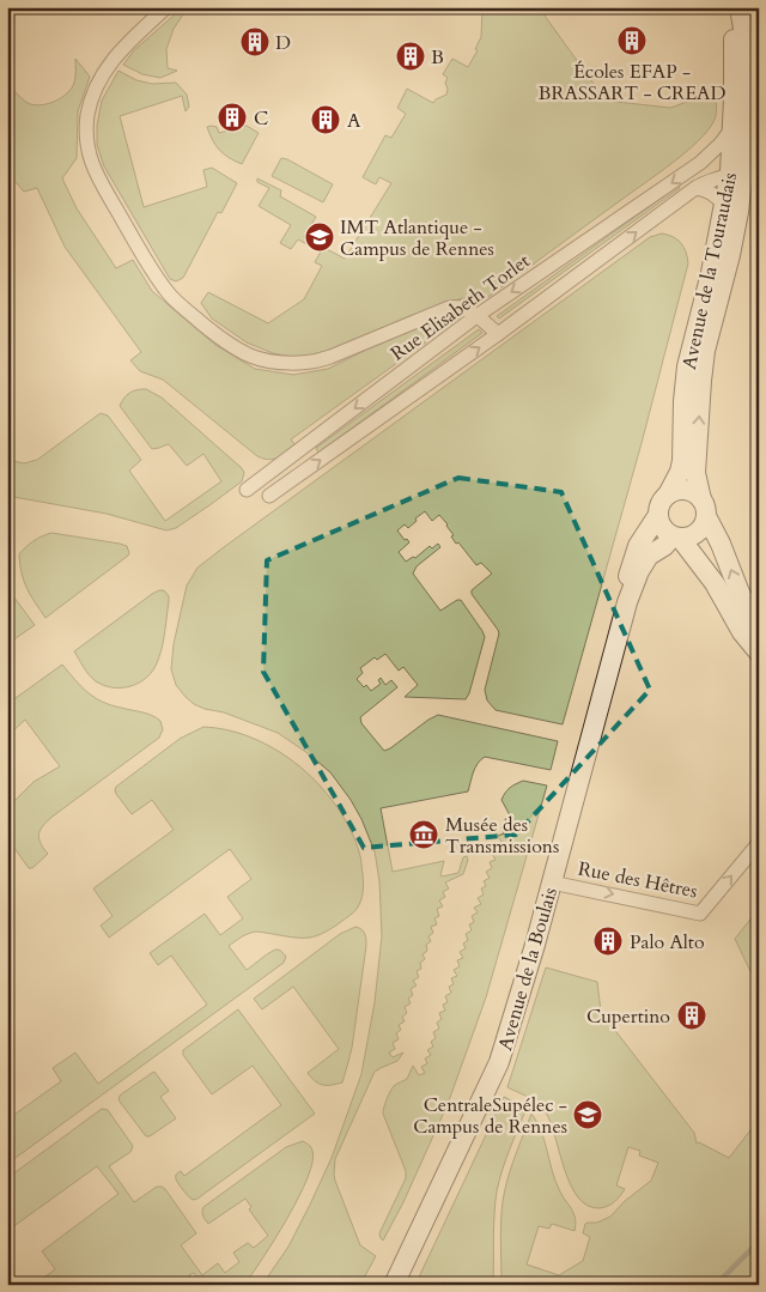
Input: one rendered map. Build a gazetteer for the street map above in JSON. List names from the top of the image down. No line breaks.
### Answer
{"streets":{"main road":["Avenue de la Touraudais","Avenue de la Boulais"],"street":["Rue Elisabeth Torlet","Rue des Hêtres"]},"crossings":[["Avenue de la Touraudais","Rue Elisabeth Torlet"],["Avenue de la Touraudais","Avenue de la Boulais"],["Rue des Hêtres","Avenue de la Boulais"]],"one_way":["Rue des Hêtres"],"places":{"building":["Écoles EFAP - BRASSART - CREAD","D","B","C","A","Palo Alto","Cupertino"],"school or university":["IMT Atlantique - Campus de Rennes","CentraleSupélec - Campus de Rennes"],"museum":["Musée des Transmissions"]}}
